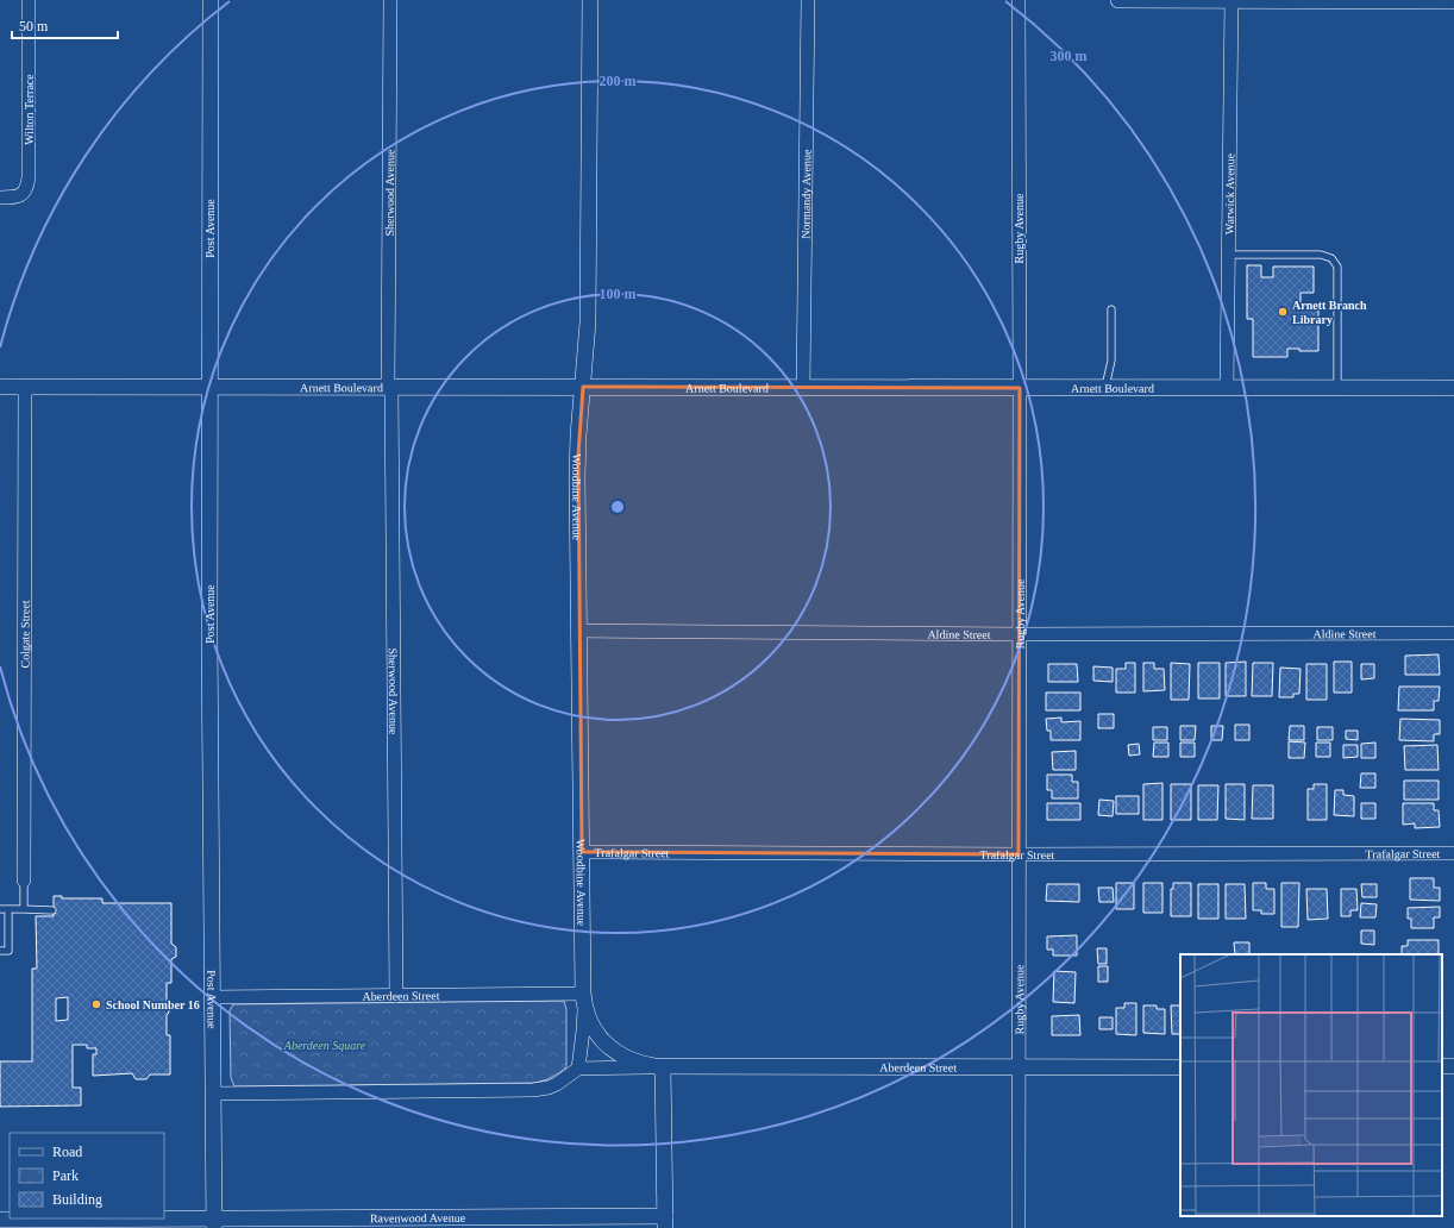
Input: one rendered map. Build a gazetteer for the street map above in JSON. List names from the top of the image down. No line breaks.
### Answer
{"streets":{"street":["Wilton Terrace","Sherwood Avenue","Normandy Avenue","Warwick Avenue","Post Avenue","Rugby Avenue","Arnett Boulevard","Woodbine Avenue","Aldine Street","Colgate Street","Trafalgar Street","Aberdeen Street","Ravenwood Avenue"]},"crossings":[["Sherwood Avenue","Arnett Boulevard"],["Sherwood Avenue","Aberdeen Street"],["Normandy Avenue","Arnett Boulevard"],["Warwick Avenue","Arnett Boulevard"],["Post Avenue","Arnett Boulevard"],["Post Avenue","Aberdeen Street"],["Post Avenue","Ravenwood Avenue"],["Rugby Avenue","Arnett Boulevard"],["Rugby Avenue","Aldine Street"],["Rugby Avenue","Trafalgar Street"],["Rugby Avenue","Aberdeen Street"],["Arnett Boulevard","Woodbine Avenue"],["Arnett Boulevard","Colgate Street"],["Woodbine Avenue","Aldine Street"],["Woodbine Avenue","Trafalgar Street"],["Woodbine Avenue","Aberdeen Street"]],"parks":["Aberdeen Square"],"places":["Arnett Branch Library","School Number 16"],"legend":["Road","Park","Building"],"scale_bar":"50 m","rings":["300 m","200 m","100 m"]}
